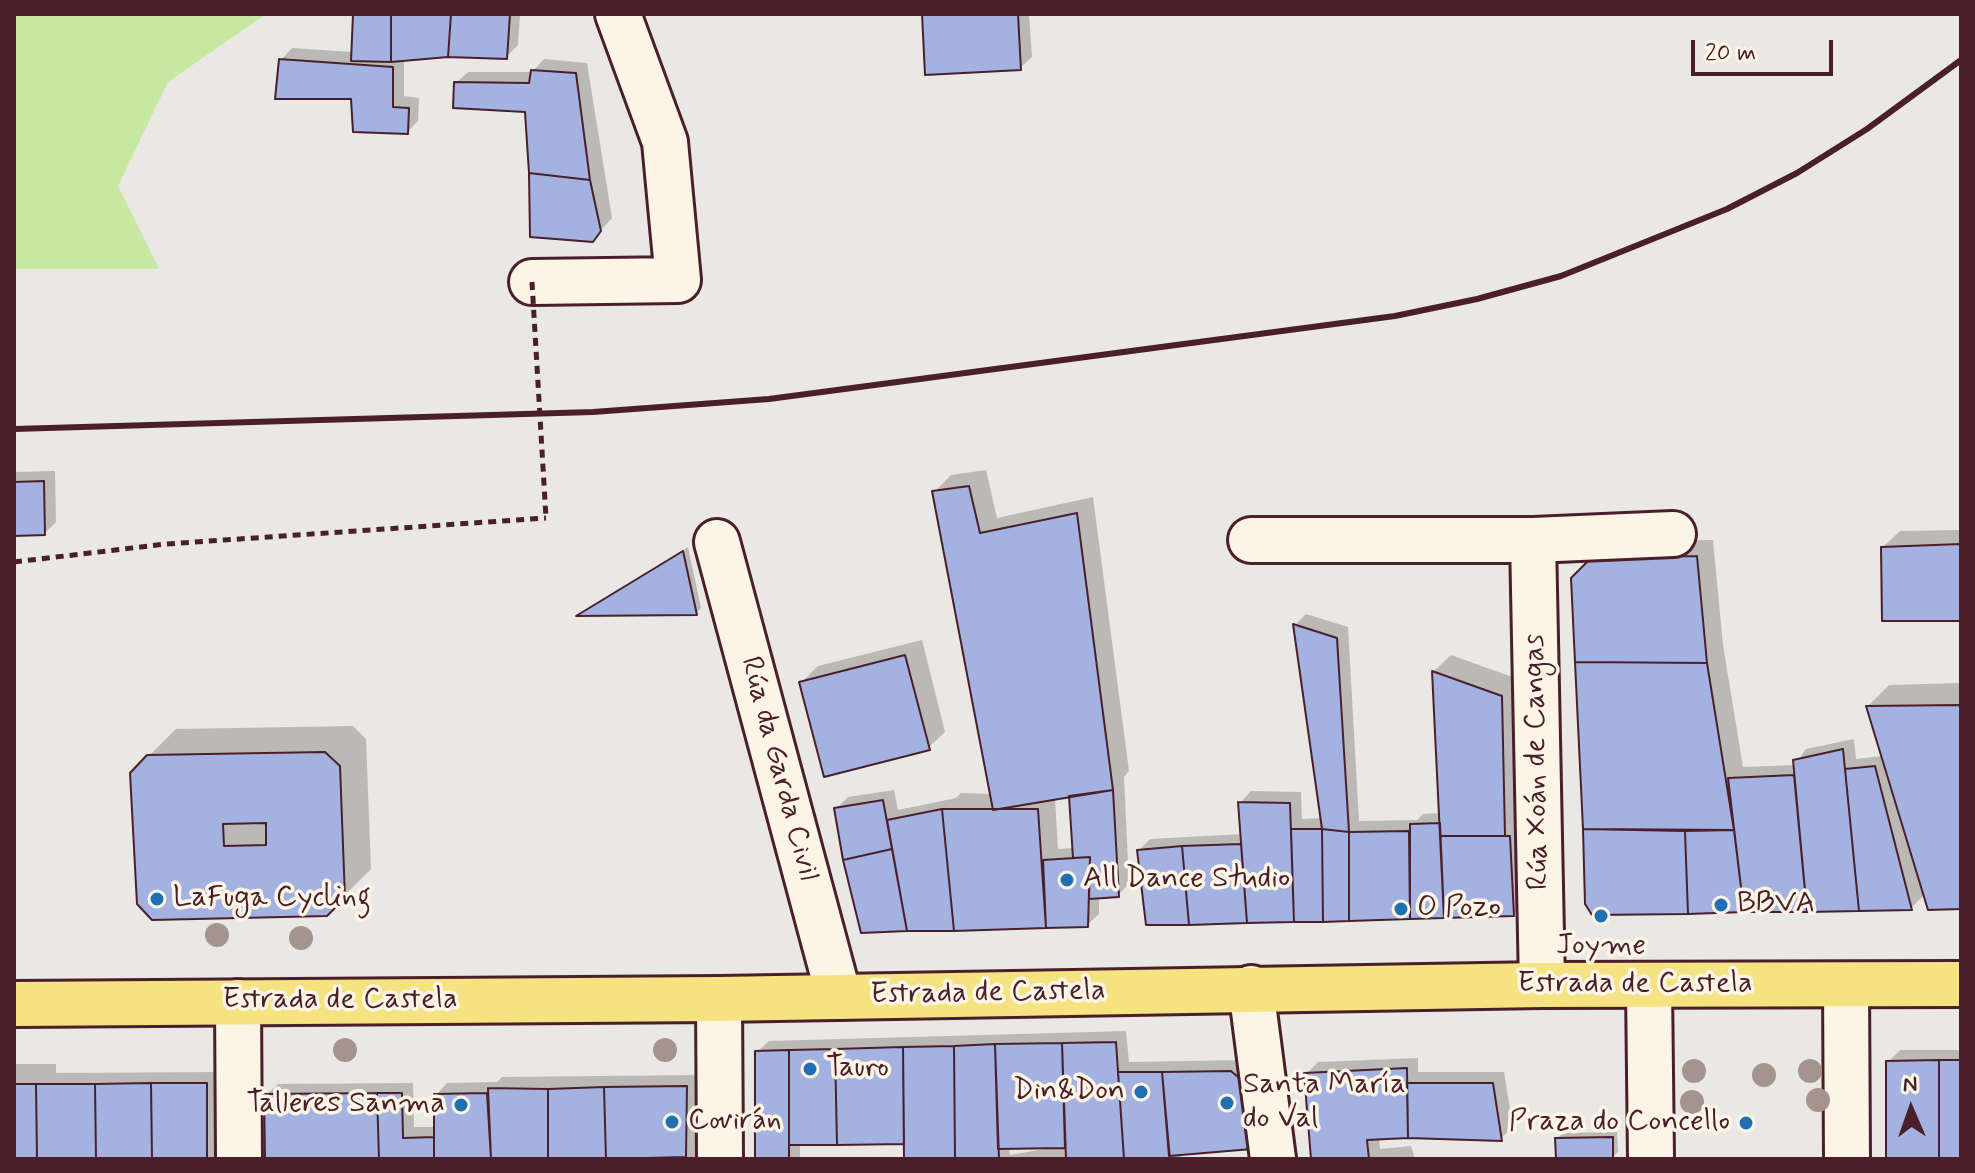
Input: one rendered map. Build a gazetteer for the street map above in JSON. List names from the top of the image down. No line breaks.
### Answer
{"streets":{"main road":["Estrada de Castela"],"street":["Rúa Xoán de Cangas","Rúa da Garda Civil"]},"crossings":[["Rúa Xoán de Cangas","Estrada de Castela"],["Rúa da Garda Civil","Estrada de Castela"]],"places":["All Dance Studio","LaFuga Cycling","BBVA","O Pozo","Joyme","Tauro","Din&Don","Santa María do Val","Talleres Sanma","Covirán","Praza do Concello"],"scale_bar":"20 m","north":"top"}
